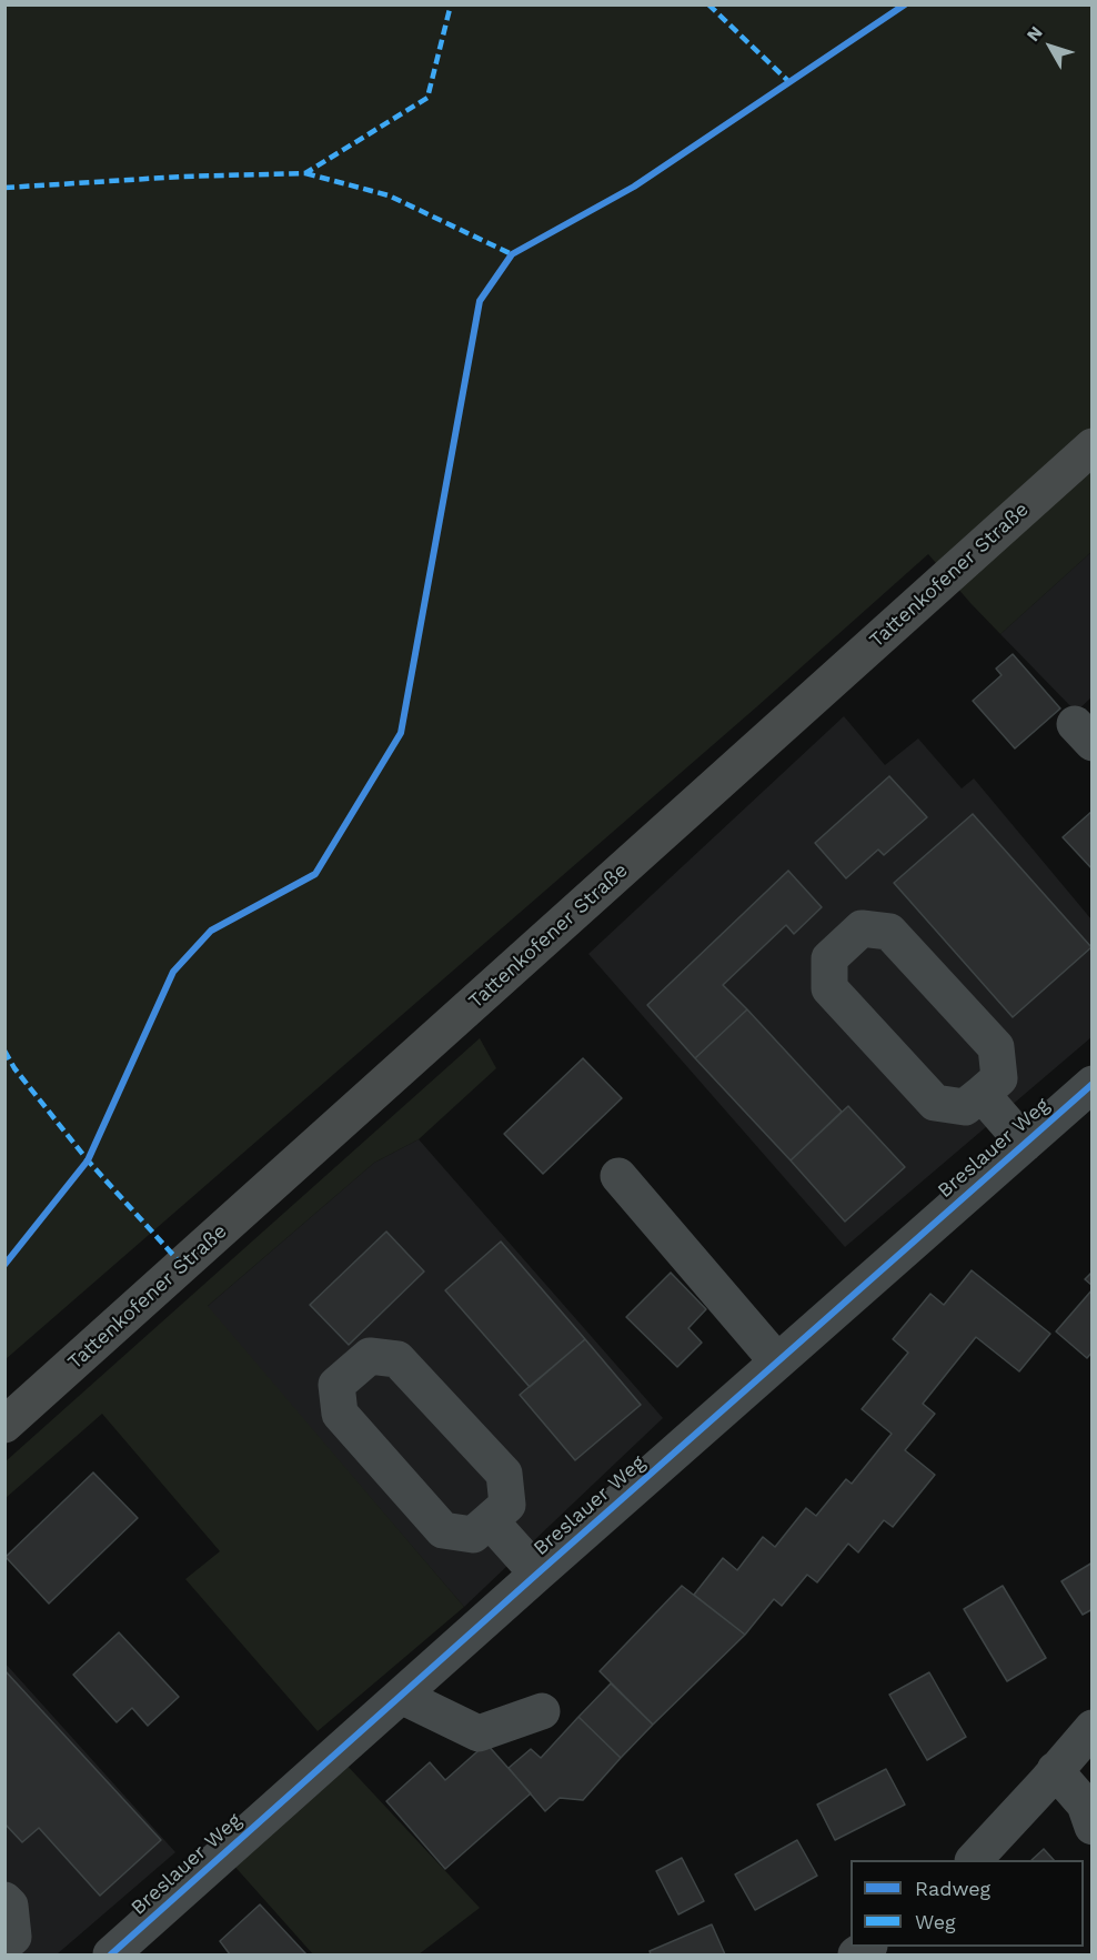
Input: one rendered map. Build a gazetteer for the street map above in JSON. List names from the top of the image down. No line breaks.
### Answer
{"streets":{"main road":["Tattenkofener Straße"],"street":["Breslauer Weg"]},"legend":["Radweg","Weg"],"north":"top left"}
